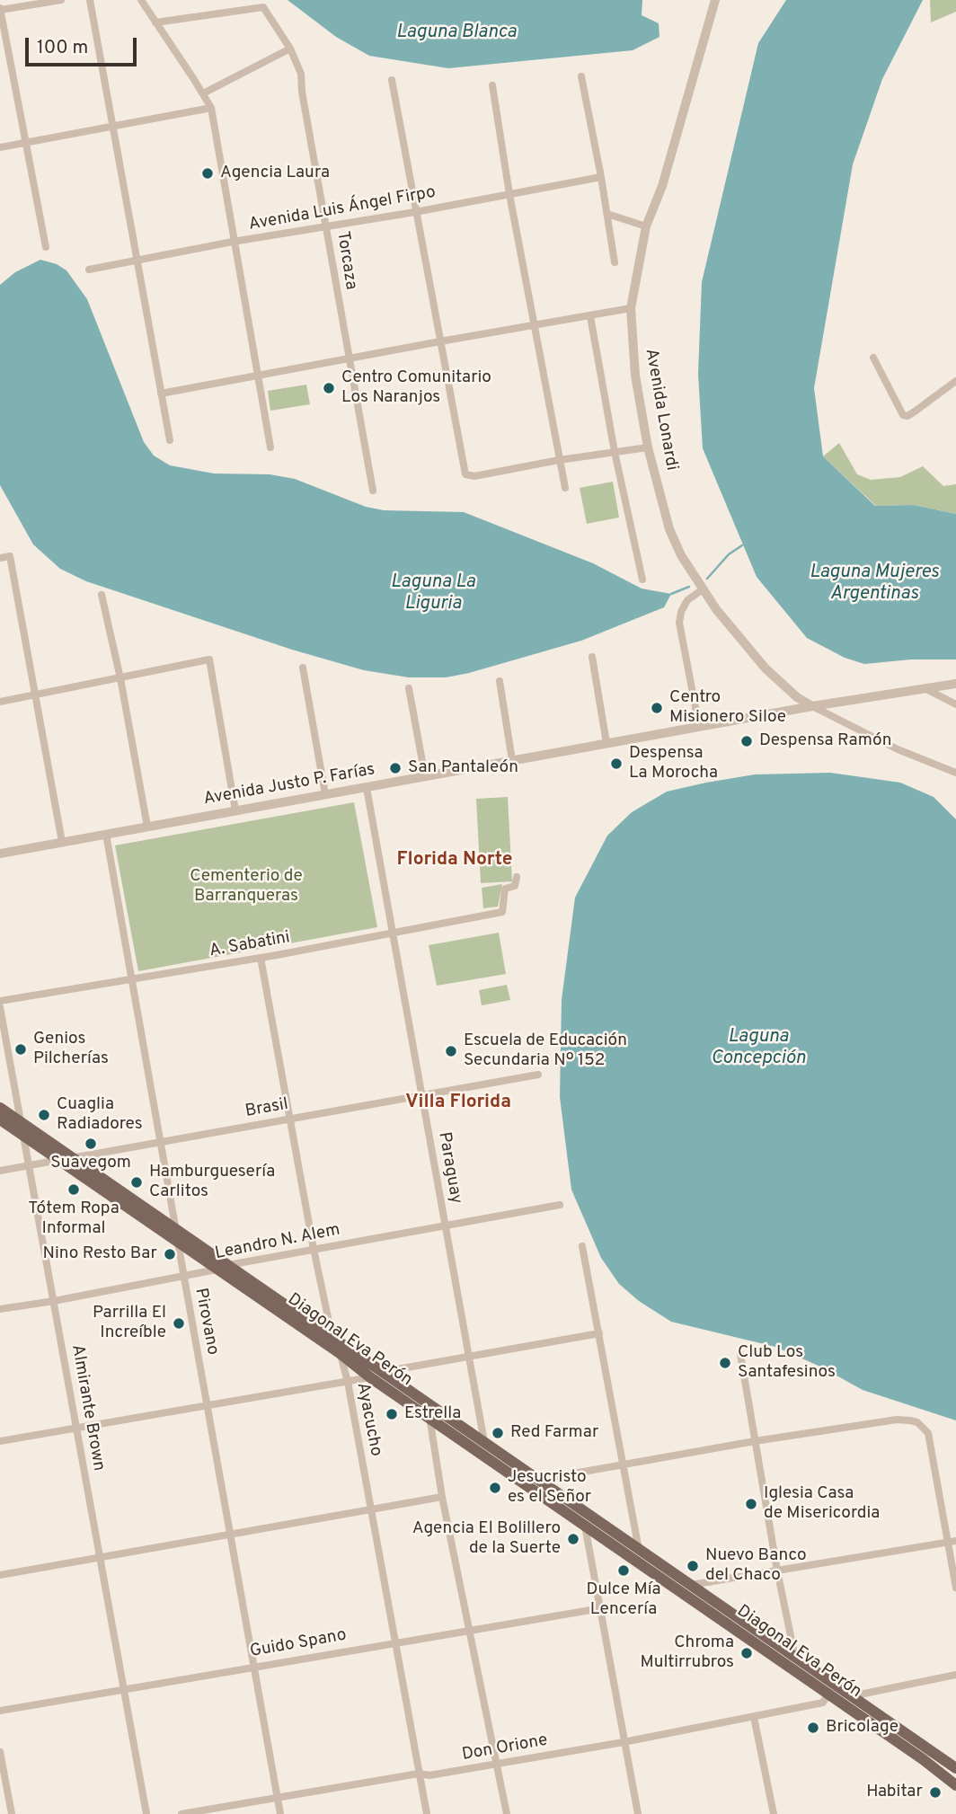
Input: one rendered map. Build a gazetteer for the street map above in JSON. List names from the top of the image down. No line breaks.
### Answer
{"streets":{"main road":["Diagonal Eva Perón"],"street":["Avenida Luis Ángel Firpo","Torcaza","Avenida Lonardi","Avenida Justo P. Farías","A. Sabatini","Brasil","Paraguay","Leandro N. Alem","Pirovano","Almirante Brown","Ayacucho","Guido Spano","Don Orione"]},"crossings":[["Avenida Luis Ángel Firpo","Torcaza"],["Avenida Lonardi","Avenida Justo P. Farías"],["Avenida Justo P. Farías","Paraguay"],["Avenida Justo P. Farías","Pirovano"],["A. Sabatini","Paraguay"],["A. Sabatini","Pirovano"],["A. Sabatini","Ayacucho"],["Brasil","Paraguay"],["Brasil","Pirovano"],["Brasil","Diagonal Eva Perón"],["Brasil","Almirante Brown"],["Brasil","Ayacucho"],["Paraguay","Leandro N. Alem"],["Paraguay","Diagonal Eva Perón"],["Leandro N. Alem","Pirovano"],["Leandro N. Alem","Diagonal Eva Perón"],["Leandro N. Alem","Almirante Brown"],["Leandro N. Alem","Ayacucho"],["Pirovano","Diagonal Eva Perón"],["Pirovano","Guido Spano"],["Pirovano","Don Orione"],["Diagonal Eva Perón","Almirante Brown"],["Diagonal Eva Perón","Ayacucho"],["Diagonal Eva Perón","Don Orione"],["Almirante Brown","Guido Spano"],["Ayacucho","Guido Spano"],["Ayacucho","Don Orione"]],"districts":["Florida Norte","Villa Florida"],"water":["Laguna Blanca","Laguna Mujeres Argentinas","Laguna La Liguria","Laguna Concepción"],"parks":["Cementerio de Barranqueras"],"places":["Agencia Laura","Centro Comunitario Los Naranjos","Centro Misionero Siloe","Despensa Ramón","Despensa La Morocha","San Pantaleón","Genios Pilcherías","Escuela de Educación Secundaria Nº 152","Cuaglia Radiadores","Suavegom","Hamburguesería Carlitos","Tótem Ropa Informal","Nino Resto Bar","Parrilla El Increíble","Club Los Santafesinos","Estrella","Red Farmar","Jesucristo es el Señor","Iglesia Casa de Misericordia","Agencia El Bolillero de la Suerte","Nuevo Banco del Chaco","Dulce Mía Lencería","Chroma Multirrubros","Bricolage","Habitar"],"scale_bar":"100 m"}
